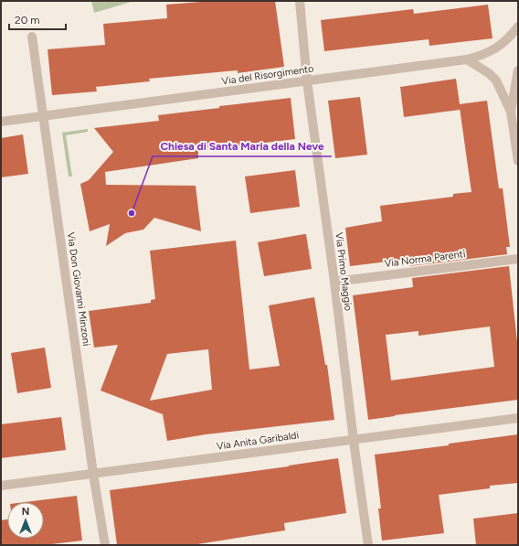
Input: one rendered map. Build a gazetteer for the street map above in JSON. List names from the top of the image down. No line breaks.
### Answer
{"streets":{"street":["Via del Risorgimento","Via Norma Parenti","Via Primo Maggio","Via Don Giovanni Minzoni","Via Anita Garibaldi"]},"crossings":[["Via del Risorgimento","Via Primo Maggio"],["Via del Risorgimento","Via Don Giovanni Minzoni"],["Via Norma Parenti","Via Primo Maggio"],["Via Primo Maggio","Via Anita Garibaldi"],["Via Don Giovanni Minzoni","Via Anita Garibaldi"]],"places":["Chiesa di Santa Maria della Neve"],"scale_bar":"20 m","north":"top"}
